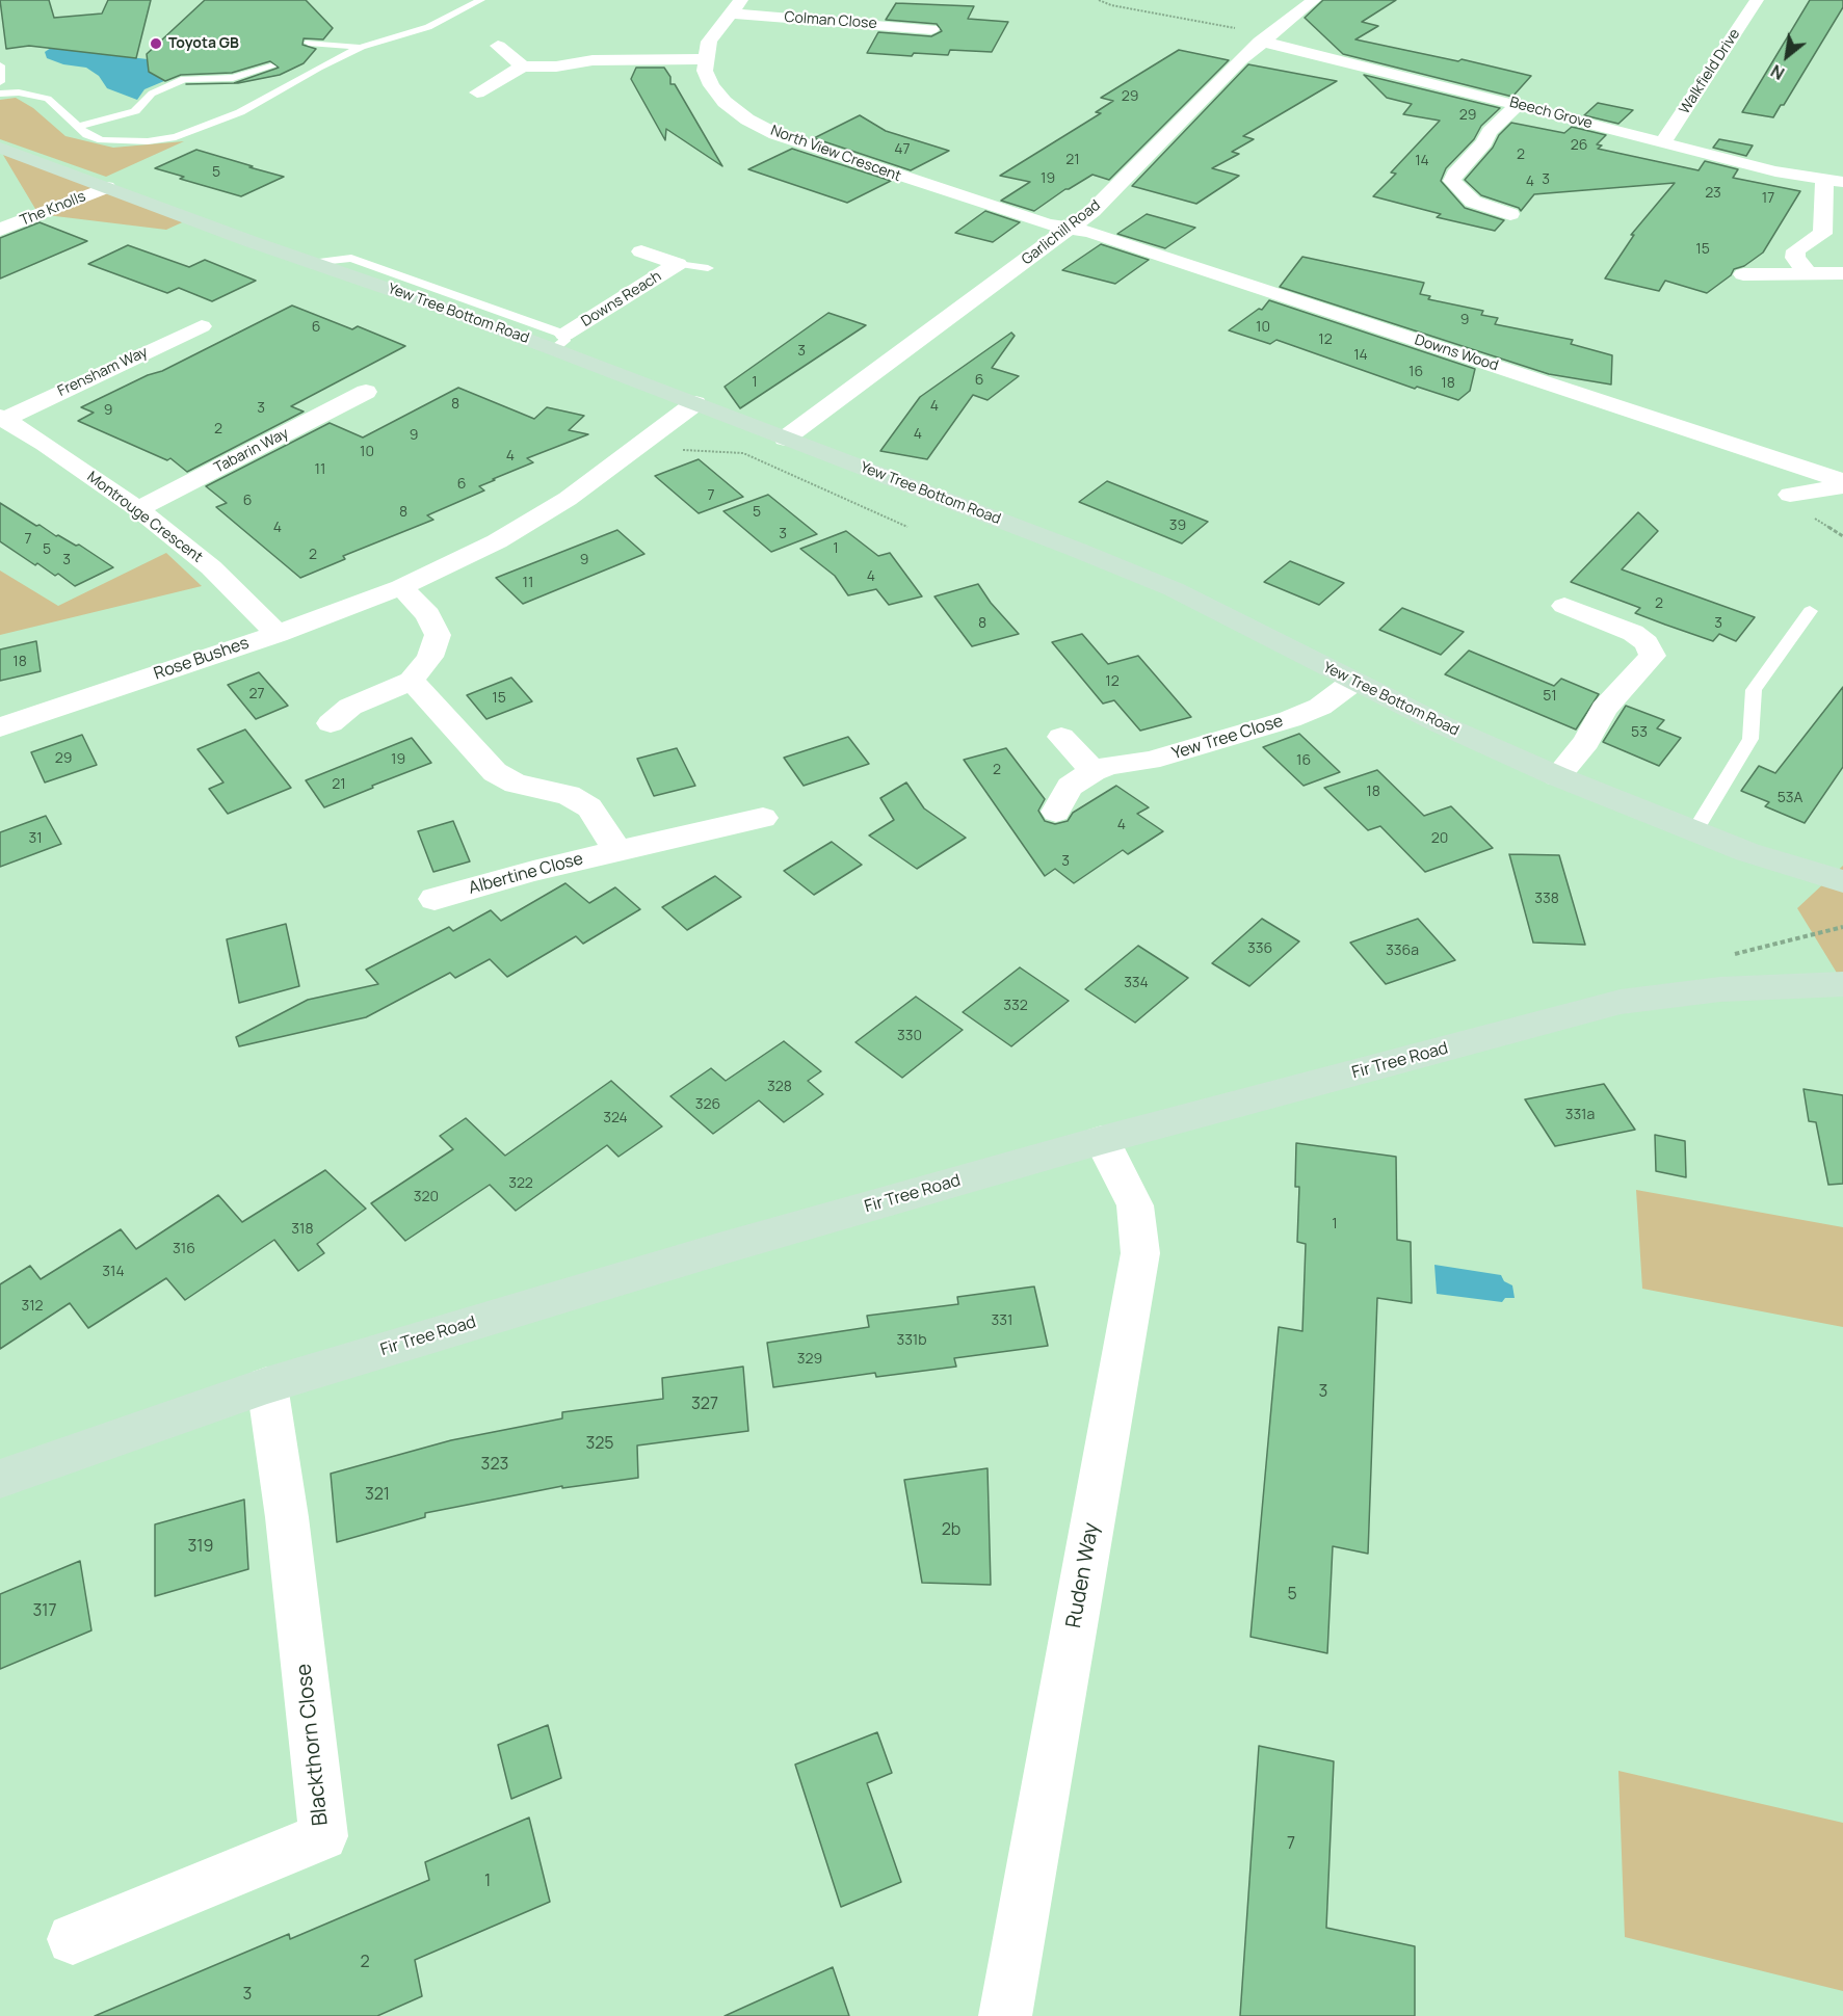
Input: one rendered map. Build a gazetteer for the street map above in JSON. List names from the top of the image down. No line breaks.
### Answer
{"streets":{"main road":["Yew Tree Bottom Road","Fir Tree Road"],"street":["Colman Close","Walkfield Drive","Beech Grove","North View Crescent","The Knolls","Garlichill Road","Downs Reach","Downs Wood","Frensham Way","Tabarin Way","Montrouge Crescent","Rose Bushes","Yew Tree Close","Albertine Close","Ruden Way","Blackthorn Close"]},"crossings":[["Walkfield Drive","Beech Grove"],["Beech Grove","Garlichill Road"],["North View Crescent","Garlichill Road"],["North View Crescent","Downs Wood"],["The Knolls","Yew Tree Bottom Road"],["Garlichill Road","Yew Tree Bottom Road"],["Garlichill Road","Downs Wood"],["Downs Reach","Yew Tree Bottom Road"],["Yew Tree Bottom Road","Rose Bushes"],["Yew Tree Bottom Road","Yew Tree Close"],["Frensham Way","Montrouge Crescent"],["Tabarin Way","Montrouge Crescent"],["Montrouge Crescent","Rose Bushes"],["Fir Tree Road","Ruden Way"],["Fir Tree Road","Blackthorn Close"]],"places":["Toyota GB"],"house_numbers":["29","29","26","47","2","21","14","5","19","3","4","23","17","15","9","6","10","12","3","14","16","6","1","18","8","4","3","9","2","4","9","10","4","11","6","7","6","8","5","39","4","3","7","1","5","2","3","9","4","11","2","8","3","18","12","27","51","15","53","29","19","16","2","21","18","53A","4","31","20","3","338","336","336a","334","332","330","328","326","331a","324","322","320","1","318","316","314","312","331","331b","329","3","327","325","323","321","2b","319","5","317","7","1","2","3"],"north":"bottom left"}
